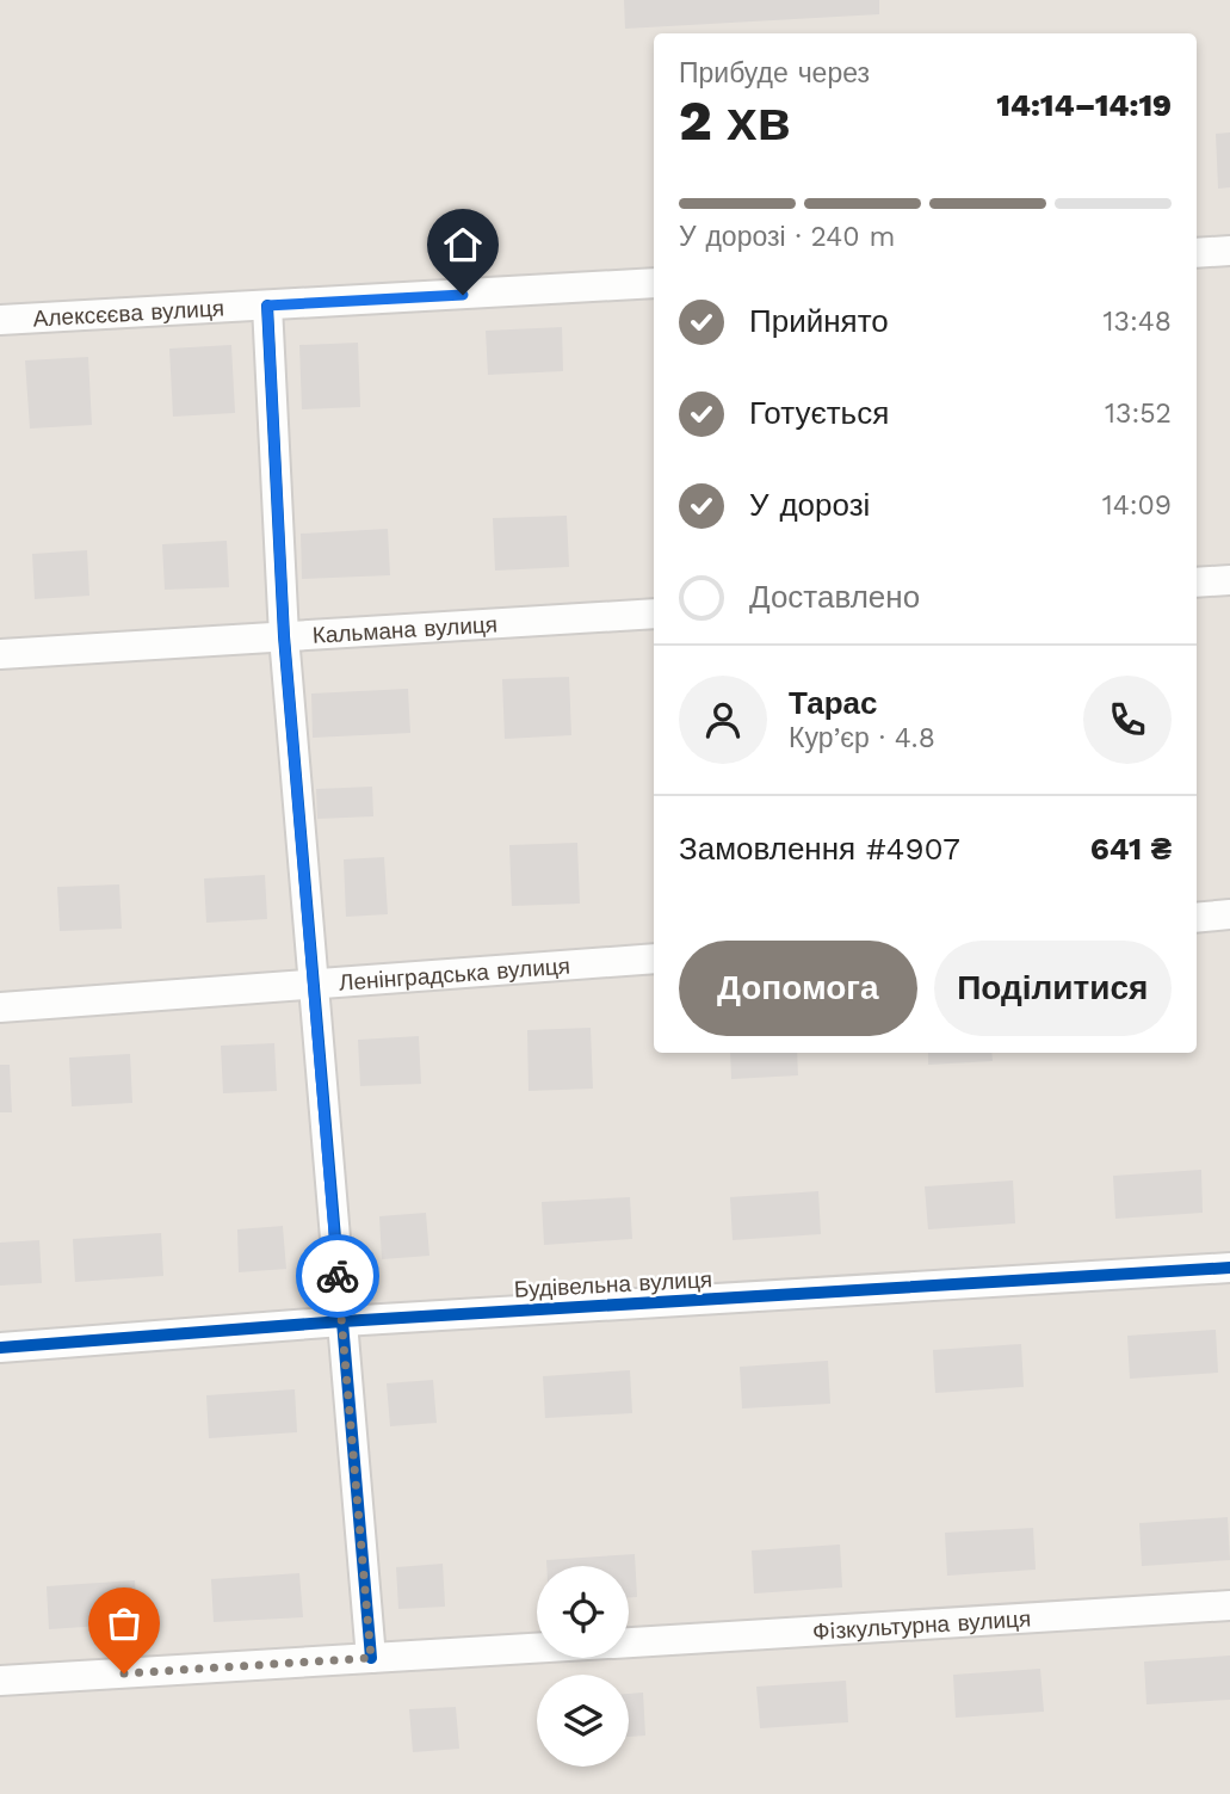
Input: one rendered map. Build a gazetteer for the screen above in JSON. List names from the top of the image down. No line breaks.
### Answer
{"streets":{"street":["Алексєєва вулиця","Кальмана вулиця","Ленінградська вулиця","Будівельна вулиця","Фiзкультурна вулиця"]},"page":{"heading":["2 хв","Прибуде через","14:14–14:19"],"panel":["Тарас","Кур’єр · 4.8","Замовлення #4907","641 ₴"],"bar":"У дорозі · 240 m","list":[["Прийнято","13:48"],["Готується","13:52"],["У дорозі","14:09"],"Доставлено"],"buttons":["Допомога","Поділитися"]}}
